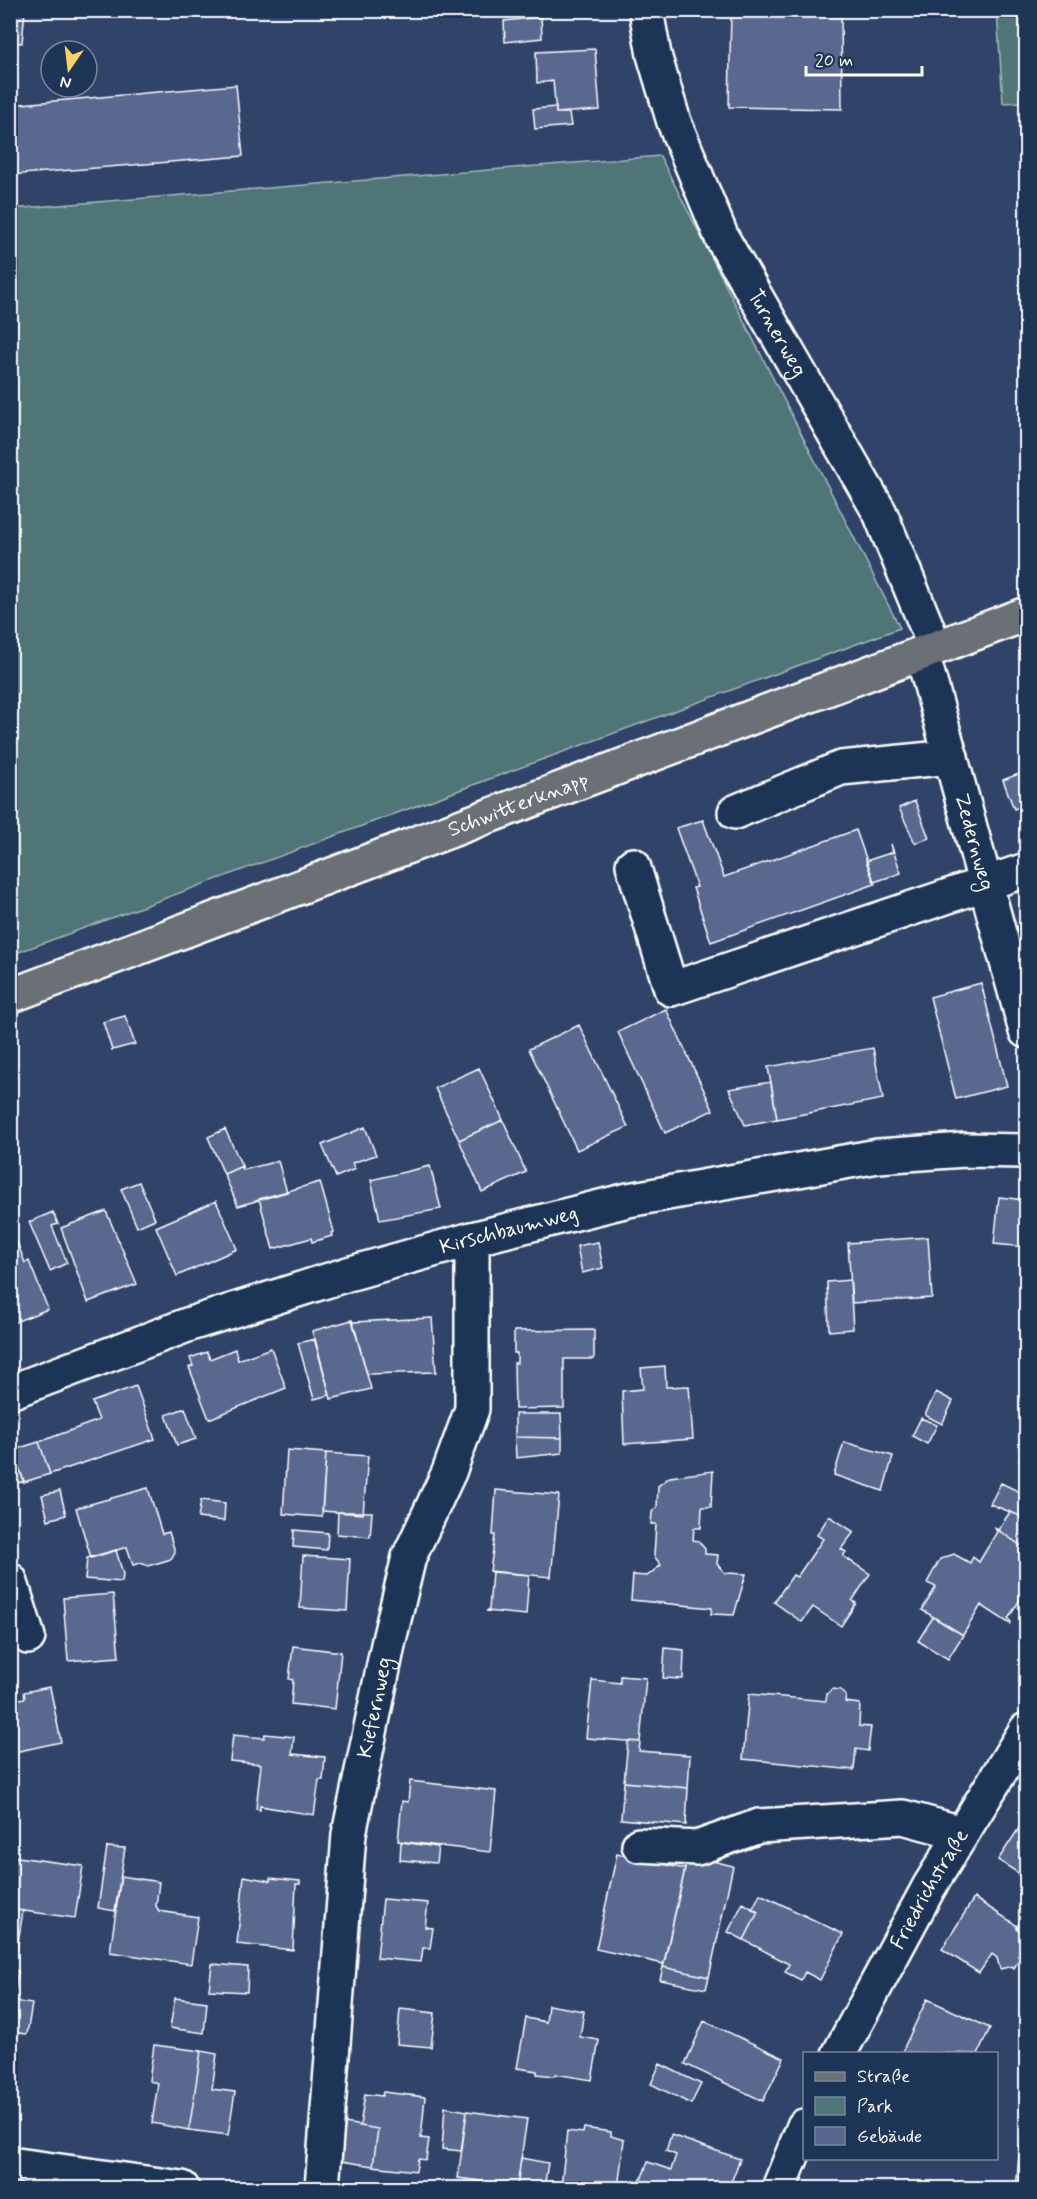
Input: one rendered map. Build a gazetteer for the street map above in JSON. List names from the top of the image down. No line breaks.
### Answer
{"streets":{"main road":["Schwitterknapp"],"street":["Turnerweg","Zedernweg","Kirschbaumweg","Kiefernweg","Friedrichstraße"]},"crossings":[["Turnerweg","Schwitterknapp"],["Turnerweg","Zedernweg"],["Schwitterknapp","Zedernweg"],["Kirschbaumweg","Kiefernweg"]],"legend":["Straße","Park","Gebäude"],"scale_bar":"20 m","north":"bottom"}
